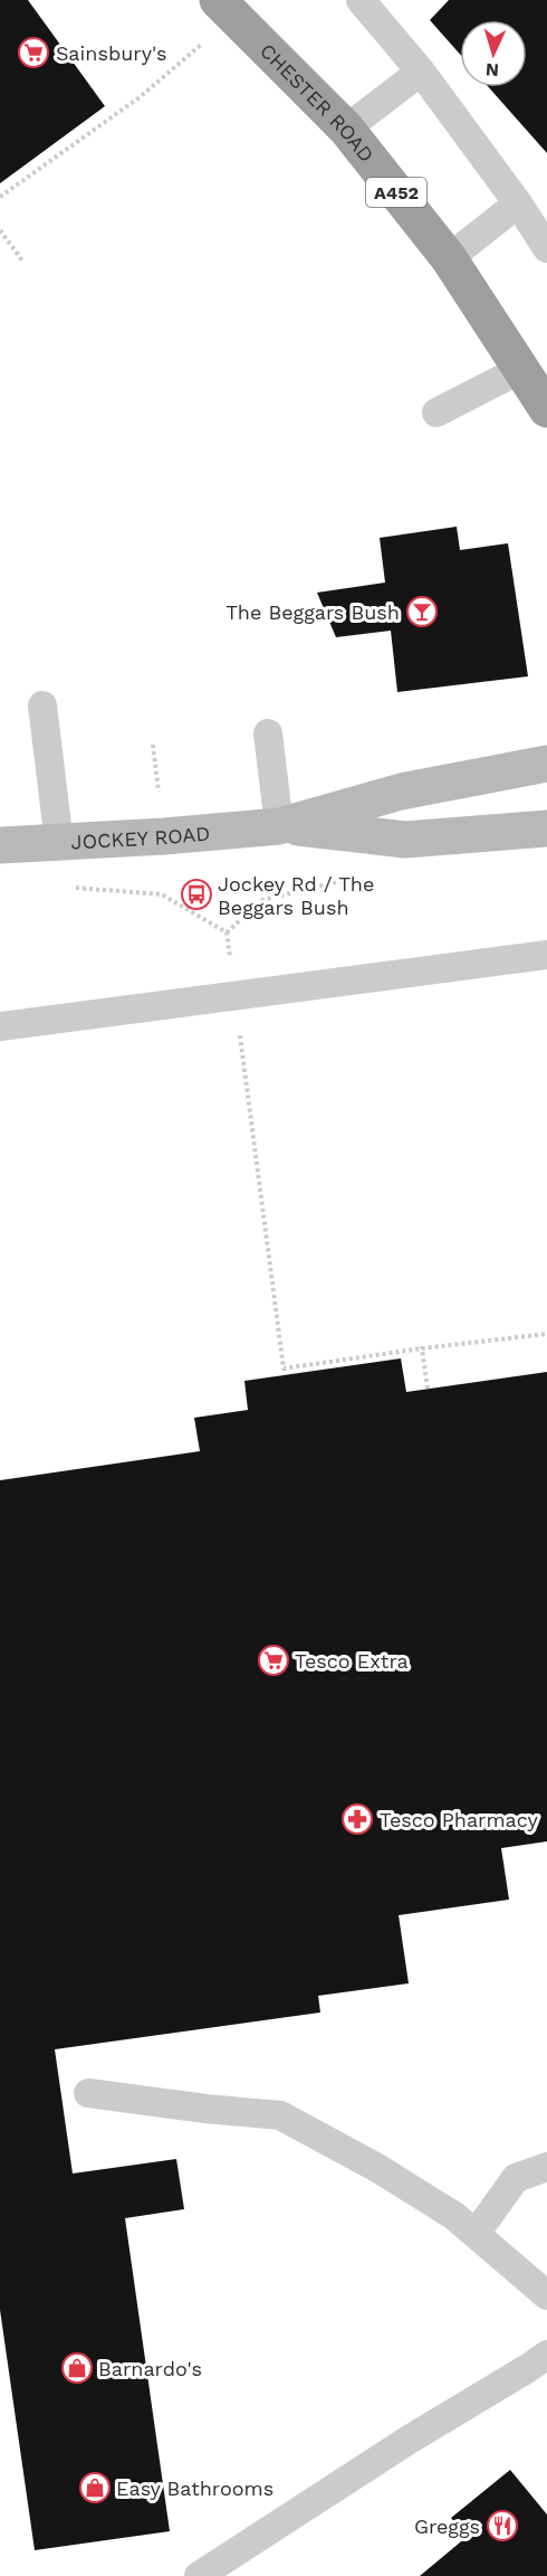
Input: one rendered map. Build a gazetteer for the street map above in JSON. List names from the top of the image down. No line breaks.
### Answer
{"streets":{"highway":["CHESTER ROAD","A452"],"main road":["JOCKEY ROAD"]},"places":{"supermarket":["Sainsbury's","Tesco Extra"],"bar":["The Beggars Bush"],"bus stop":["Jockey Rd / The Beggars Bush"],"pharmacy":["Tesco Pharmacy"],"shop":["Barnardo's","Easy Bathrooms"],"restaurant":["Greggs"]},"north":"bottom"}
